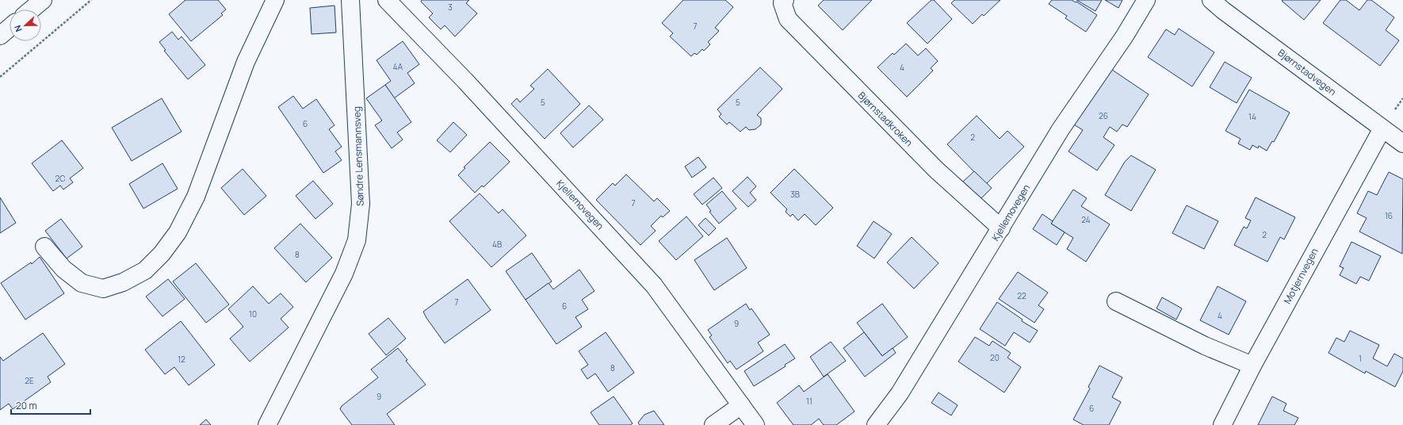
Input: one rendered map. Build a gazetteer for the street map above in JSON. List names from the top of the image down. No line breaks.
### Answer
{"streets":{"main road":["Bjørnstadvegen","Bjørnstadkroken","Søndre Lensmannsveg","Kjellemovegen","Motjernvegen"]},"crossings":[["Bjørnstadvegen","Motjernvegen"],["Bjørnstadkroken","Kjellemovegen"]],"house_numbers":["3","7","4A","4","5","5","26","14","6","2","2C","3B","7","16","24","2","4B","8","22","7","6","10","4","9","20","1","12","8","2E","9","11","6"],"scale_bar":"20 m","north":"left"}
